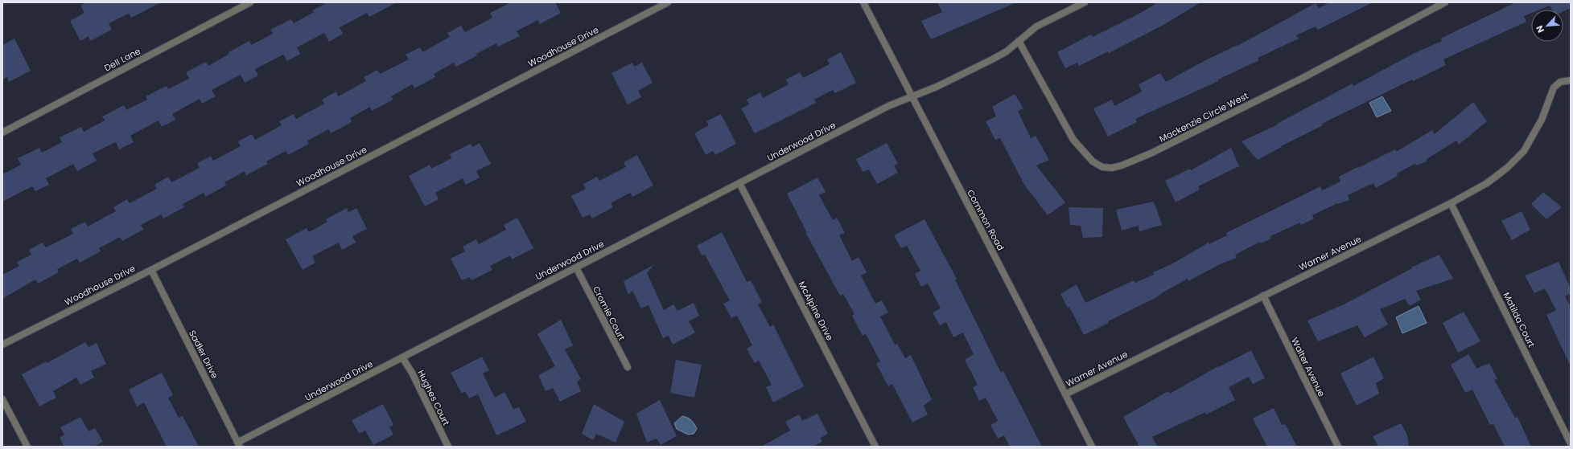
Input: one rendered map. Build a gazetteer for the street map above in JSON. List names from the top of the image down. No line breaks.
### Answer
{"streets":{"street":["Woodhouse Drive","Dell Lane","Mackenzie Circle West","Underwood Drive","Common Road","Warner Avenue","McAlpine Drive","Cromie Court","Matilda Court","Sadler Drive","Walter Avenue","Hughes Court"]},"crossings":[["Woodhouse Drive","Sadler Drive"],["Mackenzie Circle West","Underwood Drive"],["Underwood Drive","Common Road"],["Underwood Drive","McAlpine Drive"],["Underwood Drive","Cromie Court"],["Underwood Drive","Sadler Drive"],["Underwood Drive","Hughes Court"],["Common Road","Warner Avenue"],["Warner Avenue","Matilda Court"],["Warner Avenue","Walter Avenue"]],"north":"bottom left"}
